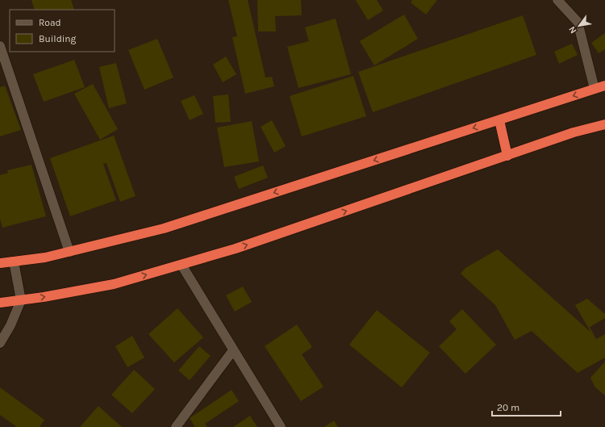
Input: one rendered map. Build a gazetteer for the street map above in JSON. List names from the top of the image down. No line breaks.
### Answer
{"legend":["Road","Building"],"scale_bar":"20 m","north":"bottom left"}
